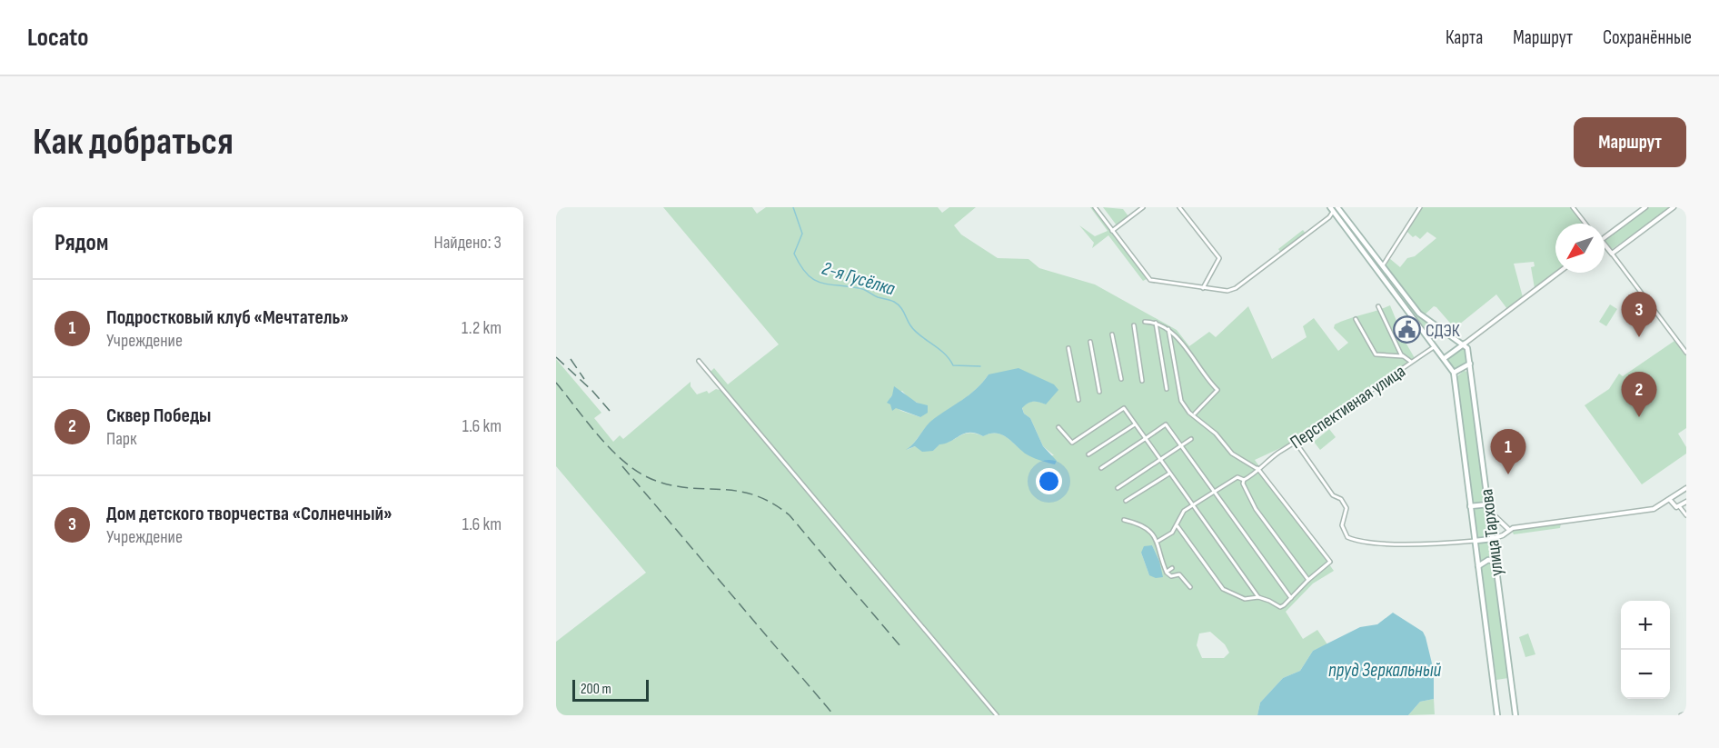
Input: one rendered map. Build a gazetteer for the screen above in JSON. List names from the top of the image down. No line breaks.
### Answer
{"streets":{"main road":["улица Тархова"],"street":["Перспективная улица"]},"crossings":[["Перспективная улица","улица Тархова"]],"water":["2-я Гусёлка","пруд Зеркальный"],"places":{"public building":["СДЭК"]},"scale_bar":"200 m","north":"bottom left","page":{"header":"Locato","nav":["Карта","Маршрут","Сохранённые"],"buttons":"Маршрут","title":"Как добраться","heading":["Рядом","Найдено: 3"],"list":[{"mark":"1","name":"Подростковый клуб «Мечтатель»","note":"Учреждение","value":"1.2 km"},{"mark":"2","name":"Сквер Победы","note":"Парк","value":"1.6 km"},{"mark":"3","name":"Дом детского творчества «Солнечный»","note":"Учреждение","value":"1.6 km"}],"pins":["3","2","1"],"map_buttons":["+","−"],"scale":"200 m"}}
